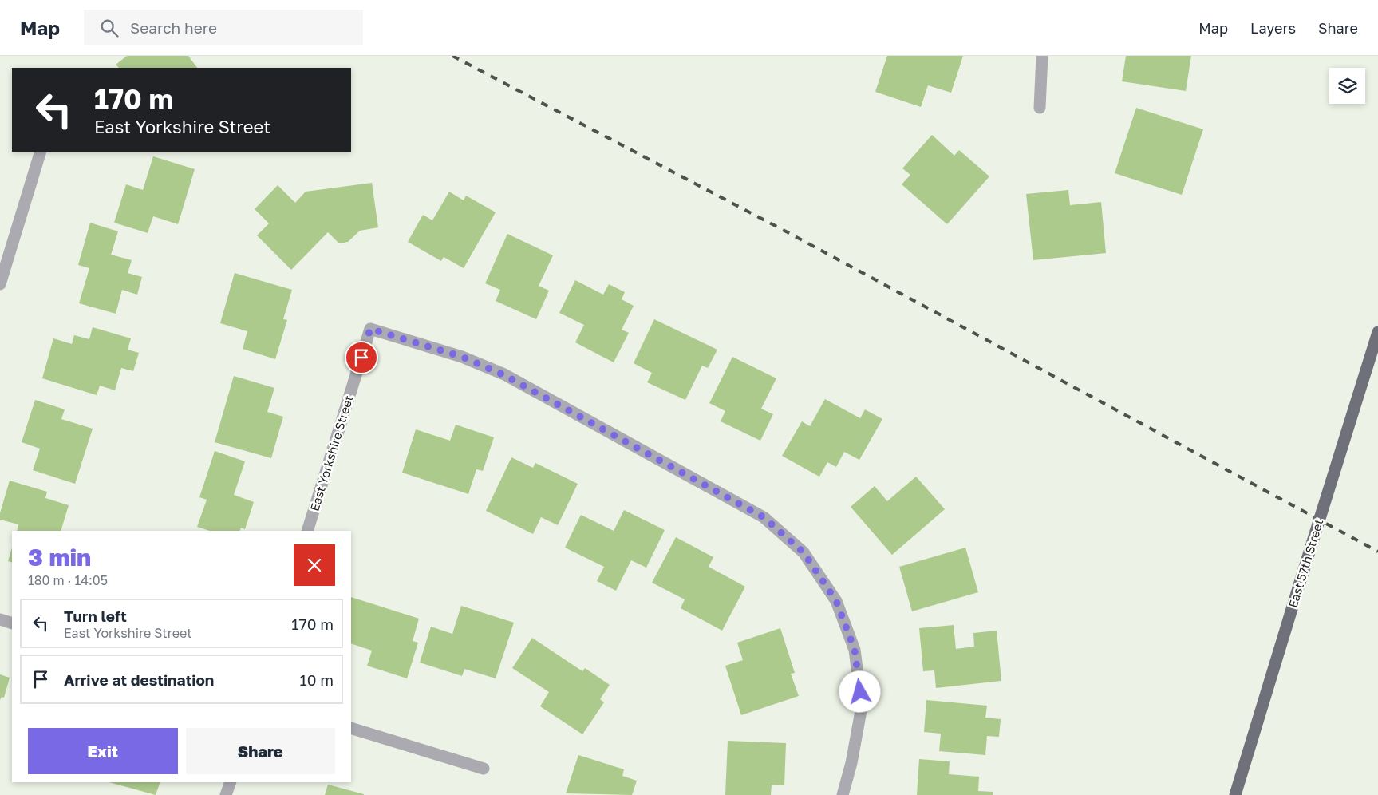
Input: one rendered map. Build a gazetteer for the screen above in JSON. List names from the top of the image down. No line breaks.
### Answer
{"streets":{"main road":["East 57th Street"],"street":["East Yorkshire Street"]},"page":{"header":"Map","search":"Search here","nav":["Map","Layers","Share"],"turn":["170 m","East Yorkshire Street"],"heading":["3 min","180 m · 14:05"],"list":[{"name":"Turn left","note":"East Yorkshire Street","value":"170 m"},{"name":"Arrive at destination","value":"10 m"}],"buttons":["Exit","Share"]}}
